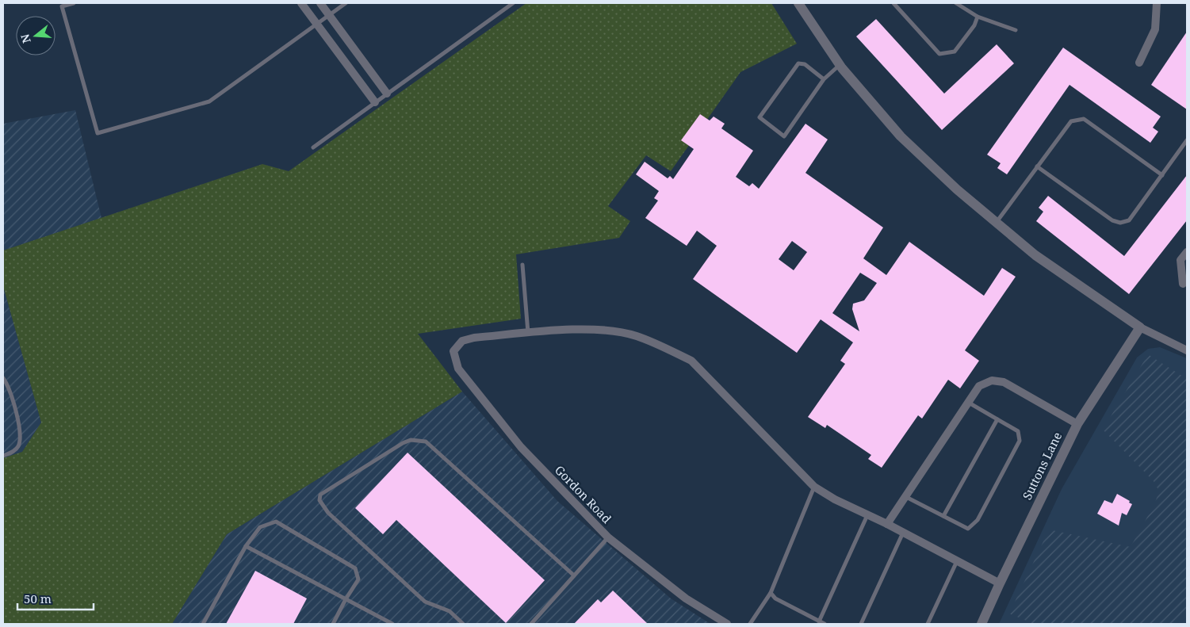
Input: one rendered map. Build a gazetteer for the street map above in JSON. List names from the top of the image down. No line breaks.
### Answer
{"streets":{"street":["Suttons Lane","Gordon Road"]},"scale_bar":"50 m","north":"left"}
